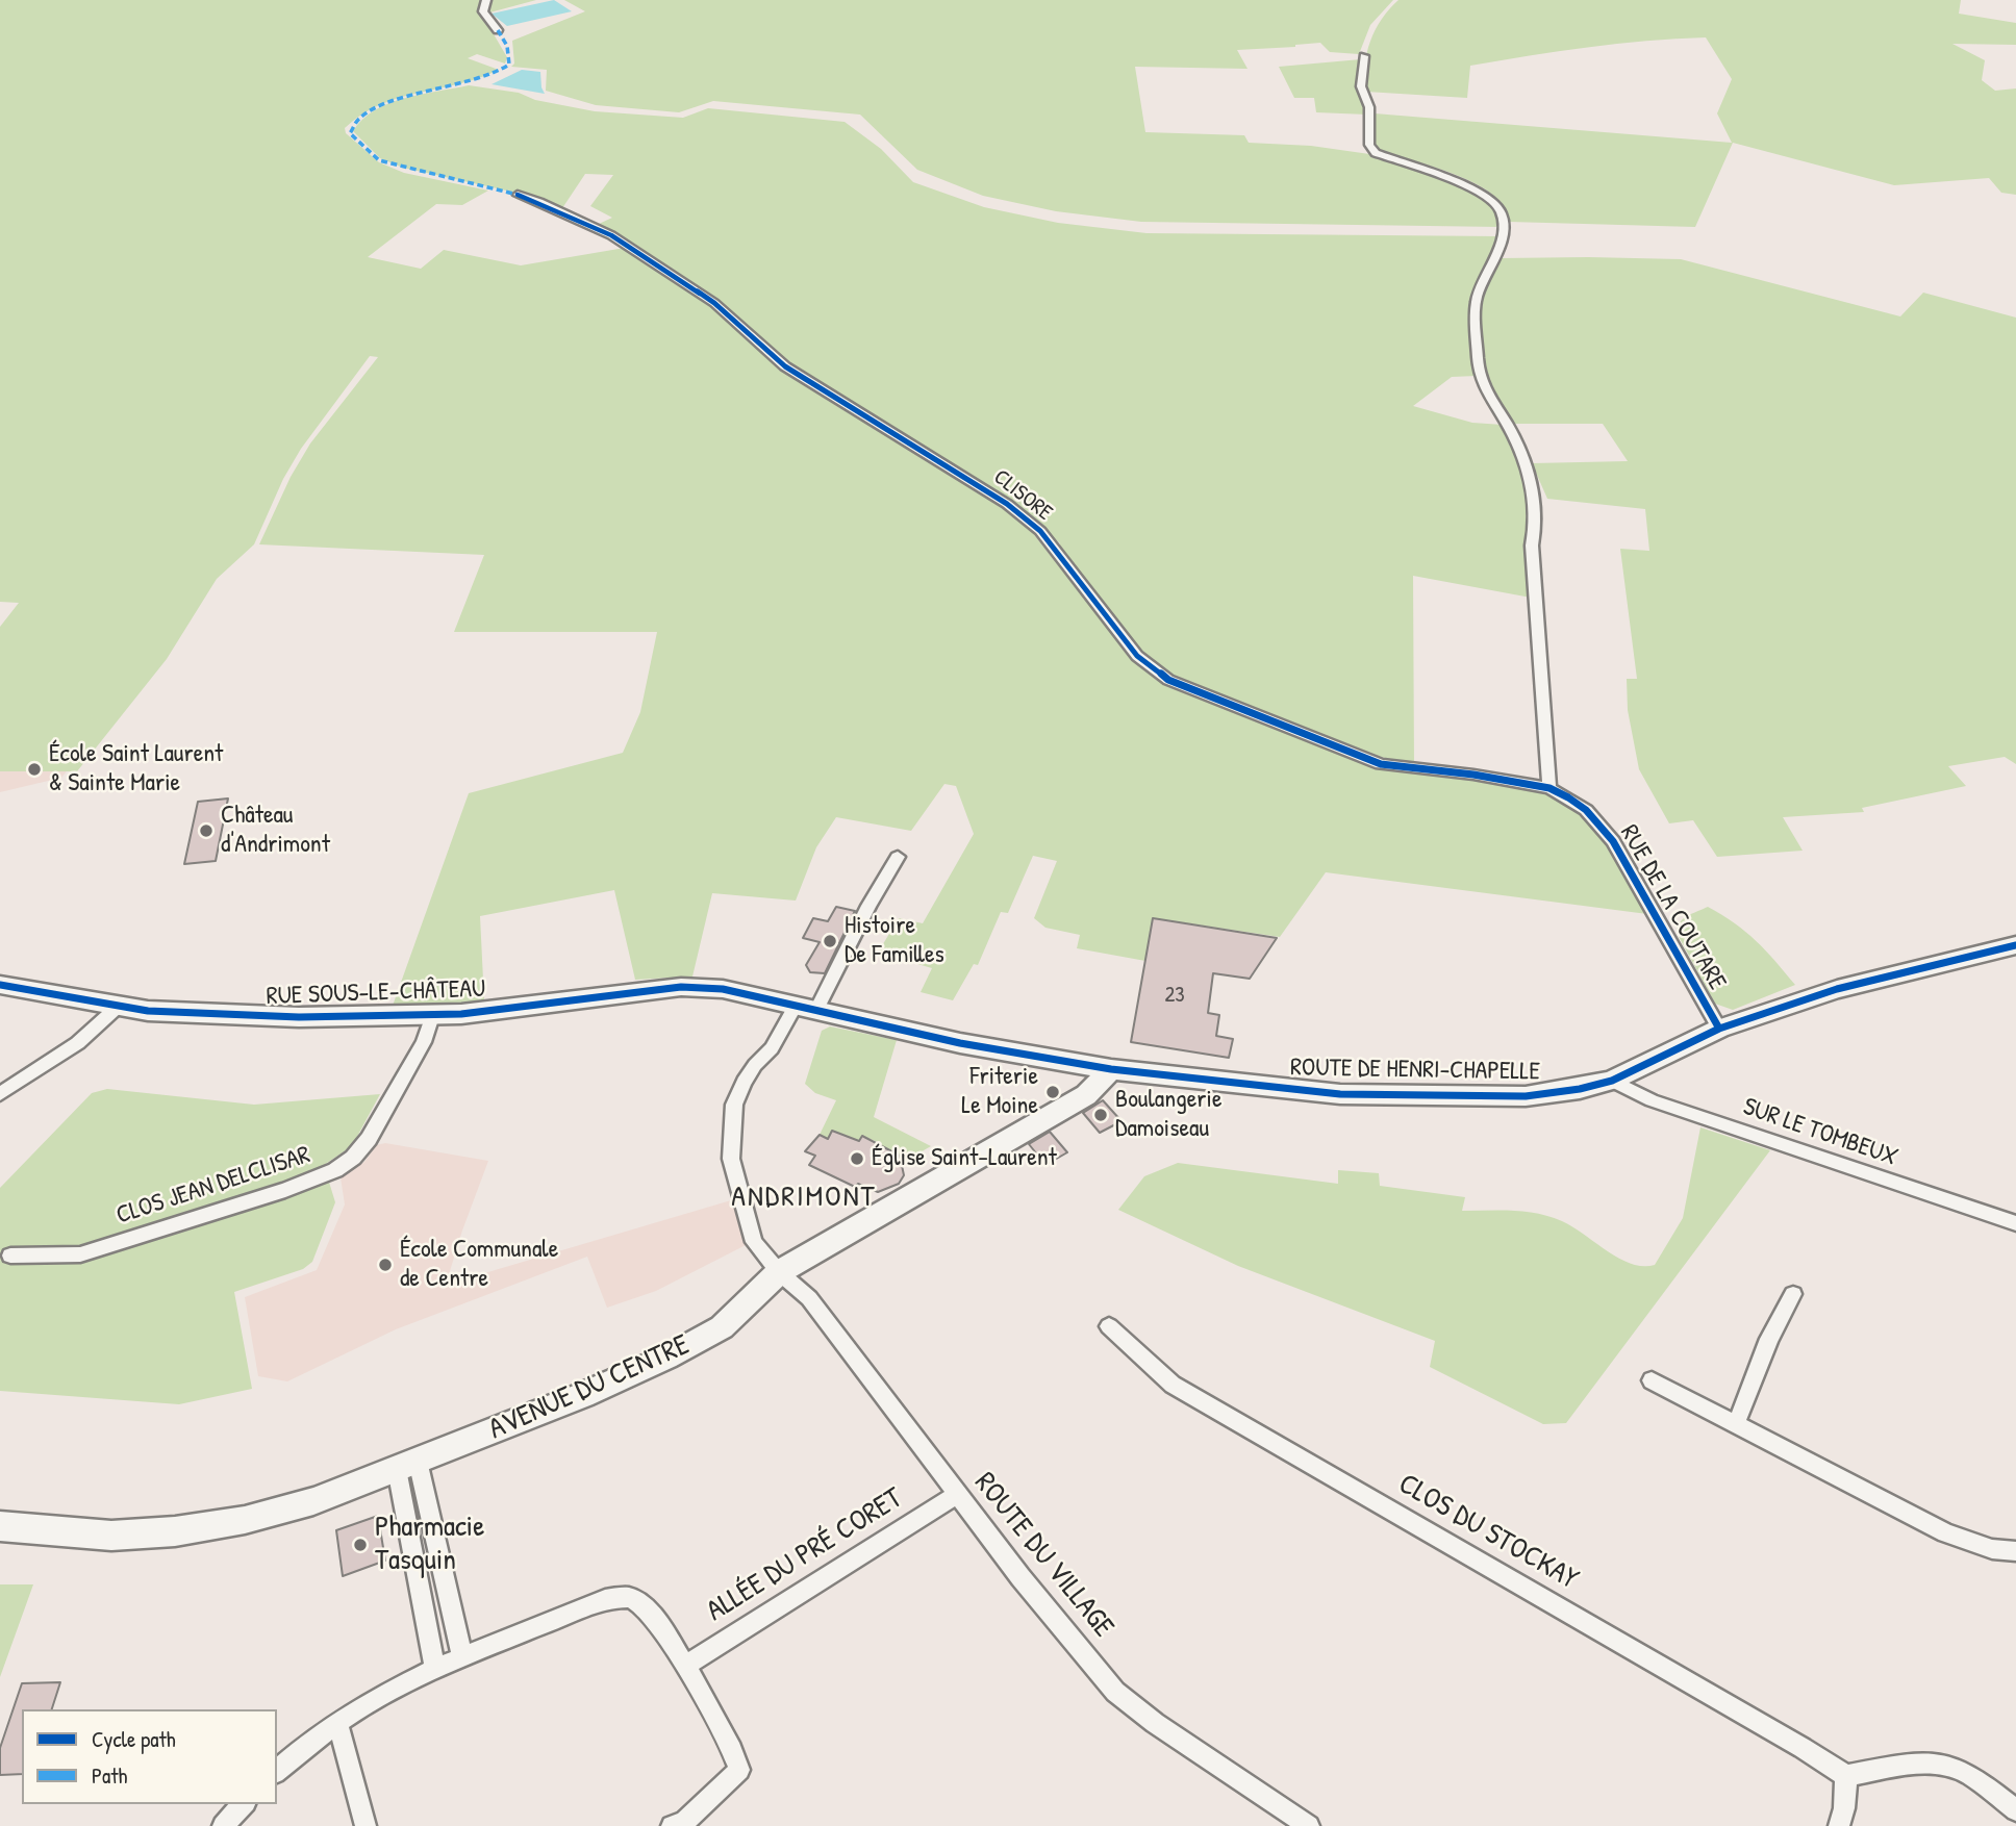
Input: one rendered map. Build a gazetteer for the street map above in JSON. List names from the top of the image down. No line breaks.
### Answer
{"streets":{"street":["CLISORE","RUE DE LA COUTARE","RUE SOUS-LE-CHÂTEAU","ROUTE DE HENRI-CHAPELLE","SUR LE TOMBEUX","CLOS JEAN DELCLISAR","AVENUE DU CENTRE","CLOS DU STOCKAY","ALLÉE DU PRÉ CORET","ROUTE DU VILLAGE"]},"crossings":[["CLISORE","RUE DE LA COUTARE"],["RUE DE LA COUTARE","ROUTE DE HENRI-CHAPELLE"],["RUE SOUS-LE-CHÂTEAU","ROUTE DE HENRI-CHAPELLE"],["RUE SOUS-LE-CHÂTEAU","CLOS JEAN DELCLISAR"],["RUE SOUS-LE-CHÂTEAU","ROUTE DU VILLAGE"],["ROUTE DE HENRI-CHAPELLE","SUR LE TOMBEUX"],["ROUTE DE HENRI-CHAPELLE","AVENUE DU CENTRE"],["ROUTE DE HENRI-CHAPELLE","ROUTE DU VILLAGE"],["AVENUE DU CENTRE","ROUTE DU VILLAGE"],["ALLÉE DU PRÉ CORET","ROUTE DU VILLAGE"]],"districts":["ANDRIMONT"],"places":["École Saint Laurent & Sainte Marie","Château d'Andrimont","Histoire De Familles","Friterie Le Moine","Boulangerie Damoiseau","Église Saint-Laurent","École Communale de Centre","Pharmacie Tasquin"],"house_numbers":["23"],"legend":["Cycle path","Path"]}
